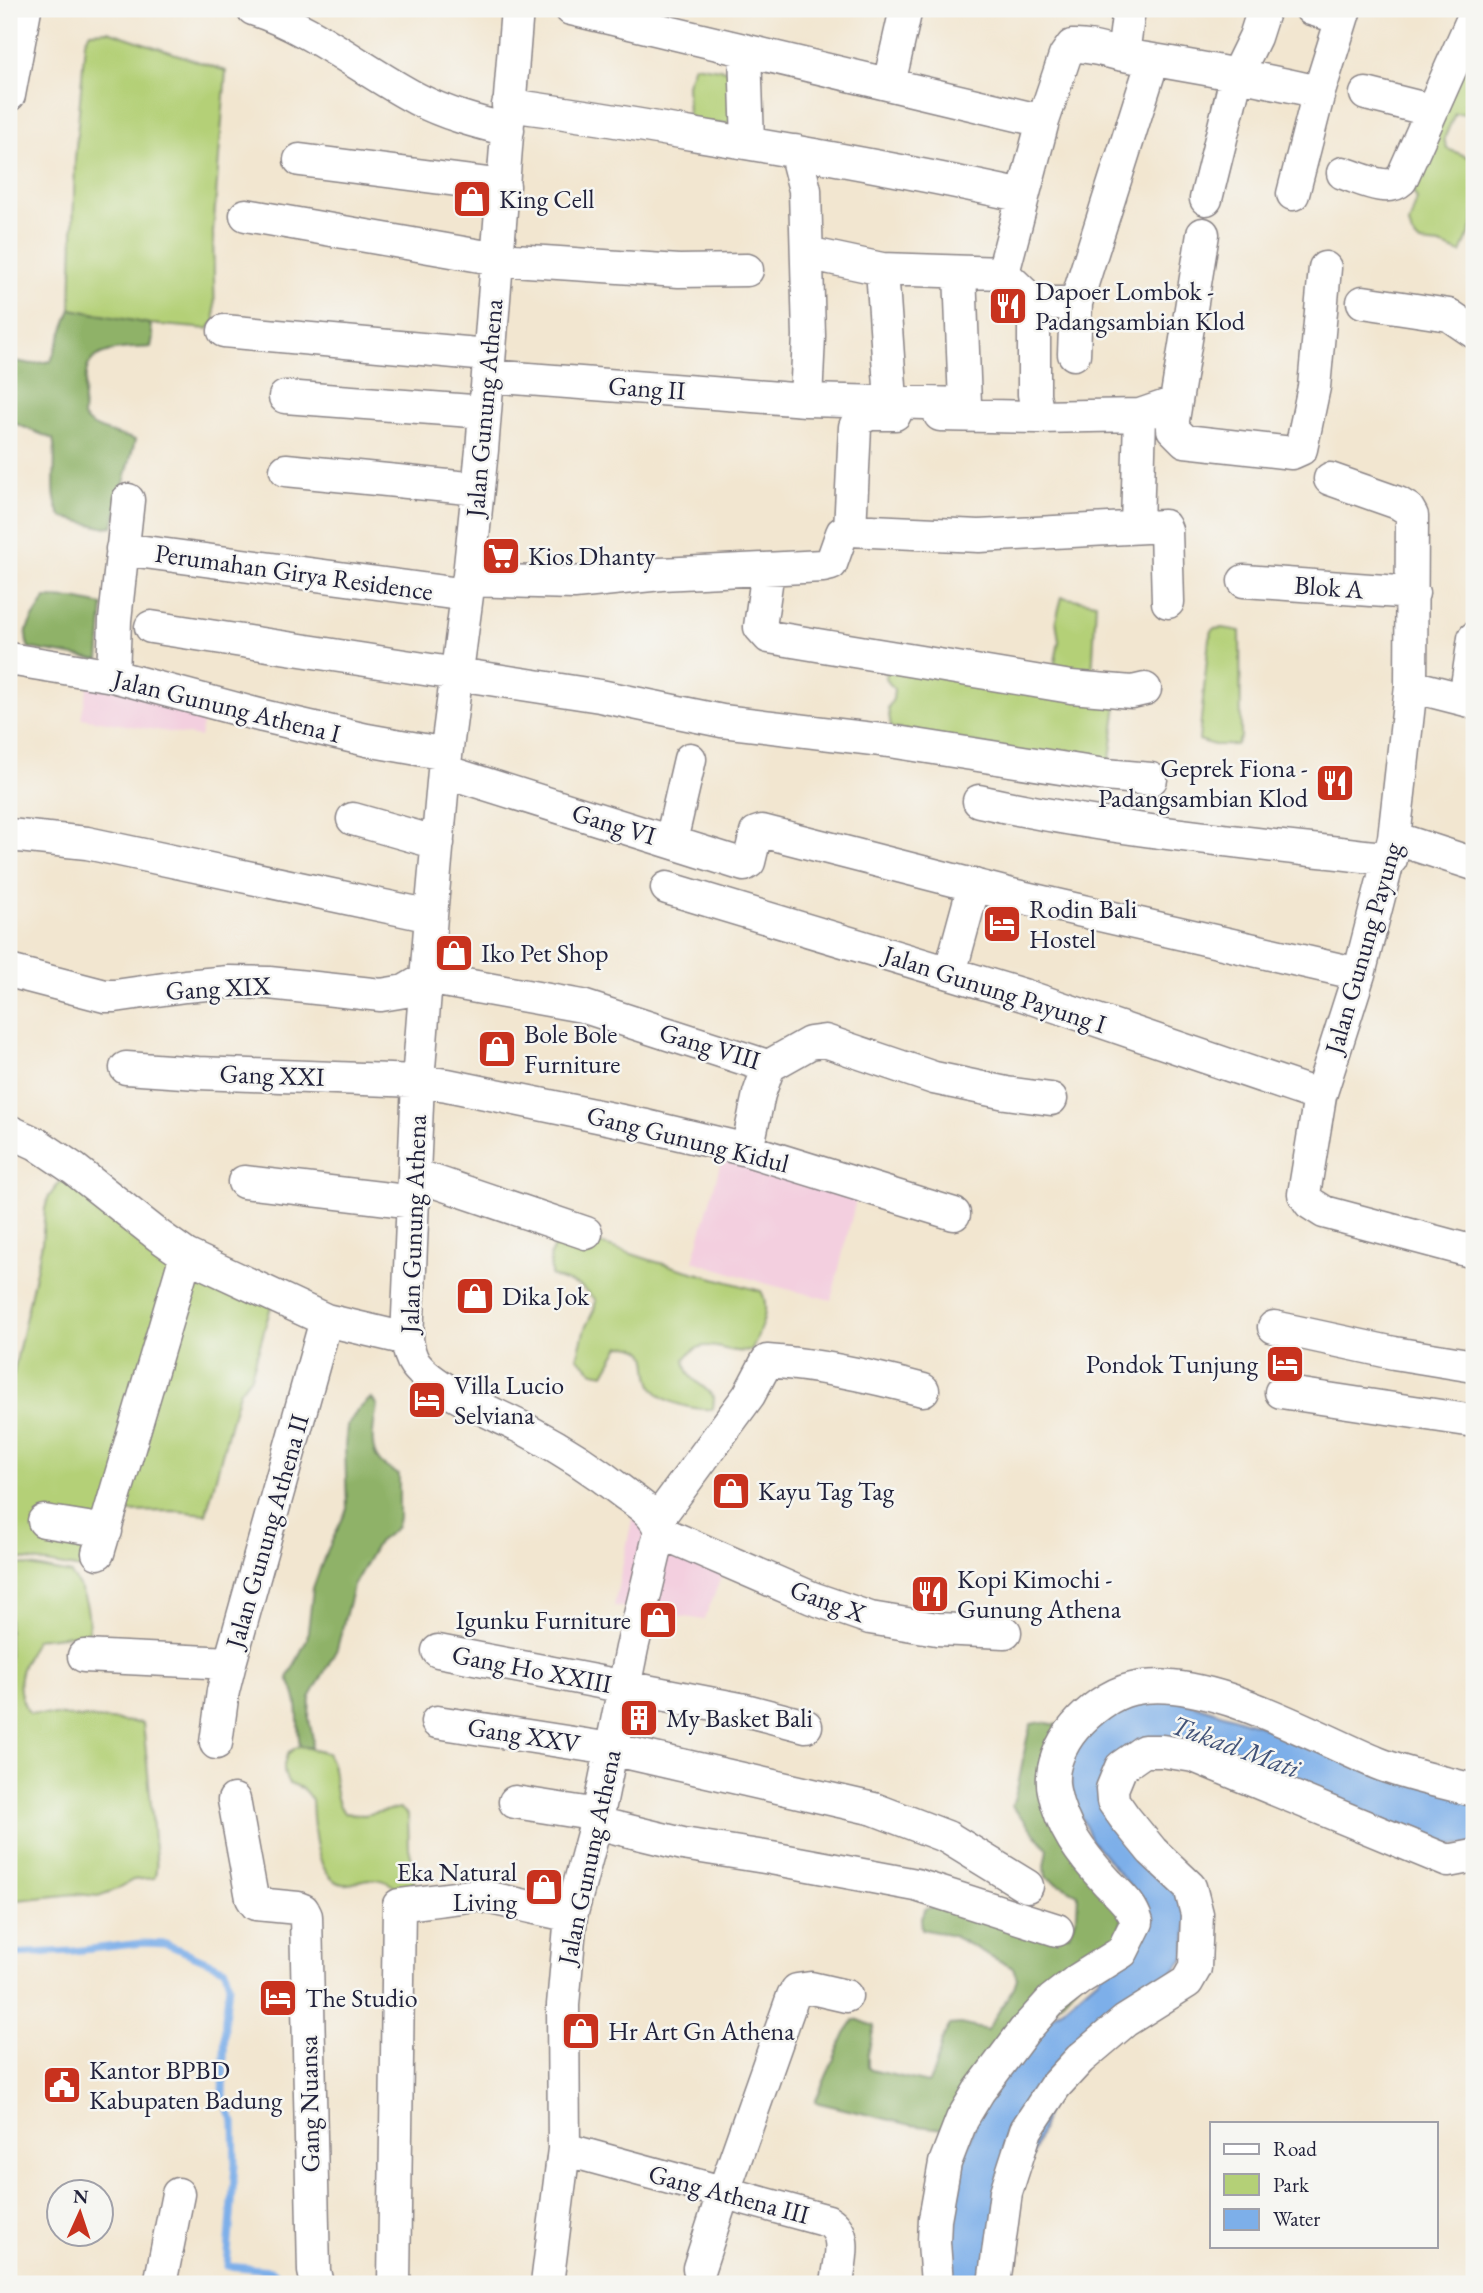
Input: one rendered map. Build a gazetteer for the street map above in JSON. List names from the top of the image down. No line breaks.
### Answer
{"streets":{"street":["Gang II","Jalan Gunung Athena","Perumahan Girya Residence","Blok A","Jalan Gunung Athena I","Gang VI","Jalan Gunung Payung","Gang XIX","Jalan Gunung Payung I","Gang VIII","Gang XXI","Gang Gunung Kidul","Jalan Gunung Athena II","Gang X","Gang Ho XXIII","Gang XXV","Gang Nuansa","Gang Athena III"]},"crossings":[["Gang II","Jalan Gunung Athena"],["Jalan Gunung Athena","Perumahan Girya Residence"],["Jalan Gunung Athena","Jalan Gunung Athena I"],["Jalan Gunung Athena","Gang VI"],["Jalan Gunung Athena","Gang XIX"],["Jalan Gunung Athena","Gang VIII"],["Jalan Gunung Athena","Gang XXI"],["Jalan Gunung Athena","Gang Gunung Kidul"],["Jalan Gunung Athena","Gang X"],["Jalan Gunung Athena","Gang Ho XXIII"],["Jalan Gunung Athena","Gang XXV"],["Jalan Gunung Athena","Gang Athena III"],["Blok A","Jalan Gunung Payung"],["Jalan Gunung Athena I","Gang VI"],["Jalan Gunung Payung","Jalan Gunung Payung I"],["Gang XIX","Gang VIII"],["Gang XXI","Gang Gunung Kidul"]],"water":["Tukad Mati"],"places":{"shop":["King Cell","Iko Pet Shop","Bole Bole Furniture","Dika Jok","Kayu Tag Tag","Igunku Furniture","Eka Natural Living","Hr Art Gn Athena"],"restaurant":["Dapoer Lombok - Padangsambian Klod","Geprek Fiona - Padangsambian Klod","Kopi Kimochi - Gunung Athena"],"supermarket":["Kios Dhanty"],"hotel":["Rodin Bali Hostel","Pondok Tunjung","Villa Lucio Selviana","The Studio"],"building":["My Basket Bali"],"public building":["Kantor BPBD Kabupaten Badung"]},"legend":["Road","Park","Water"],"north":"top"}
